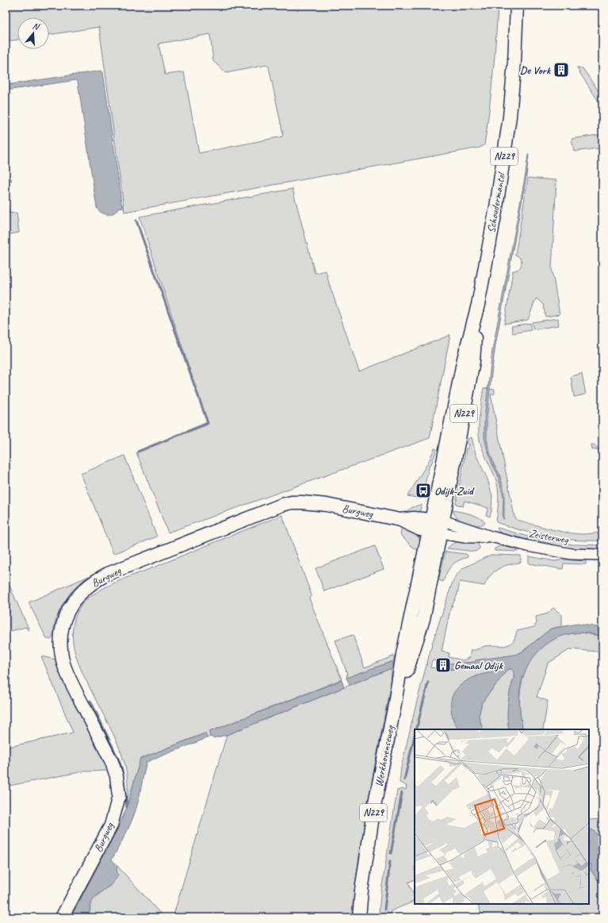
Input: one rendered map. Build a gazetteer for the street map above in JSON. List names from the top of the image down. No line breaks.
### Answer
{"streets":{"main road":["N229","Schoudermantel","Burgweg","Werkhovenseweg"],"street":["Zeisterweg"]},"crossings":[["Schoudermantel","Burgweg"],["Schoudermantel","Zeisterweg"],["Schoudermantel","Werkhovenseweg"],["Burgweg","Zeisterweg"],["Burgweg","Werkhovenseweg"],["Zeisterweg","Werkhovenseweg"]],"places":{"building":["De Vork","Gemaal Odijk"],"bus stop":["Odijk-Zuid"]},"north":"top"}
